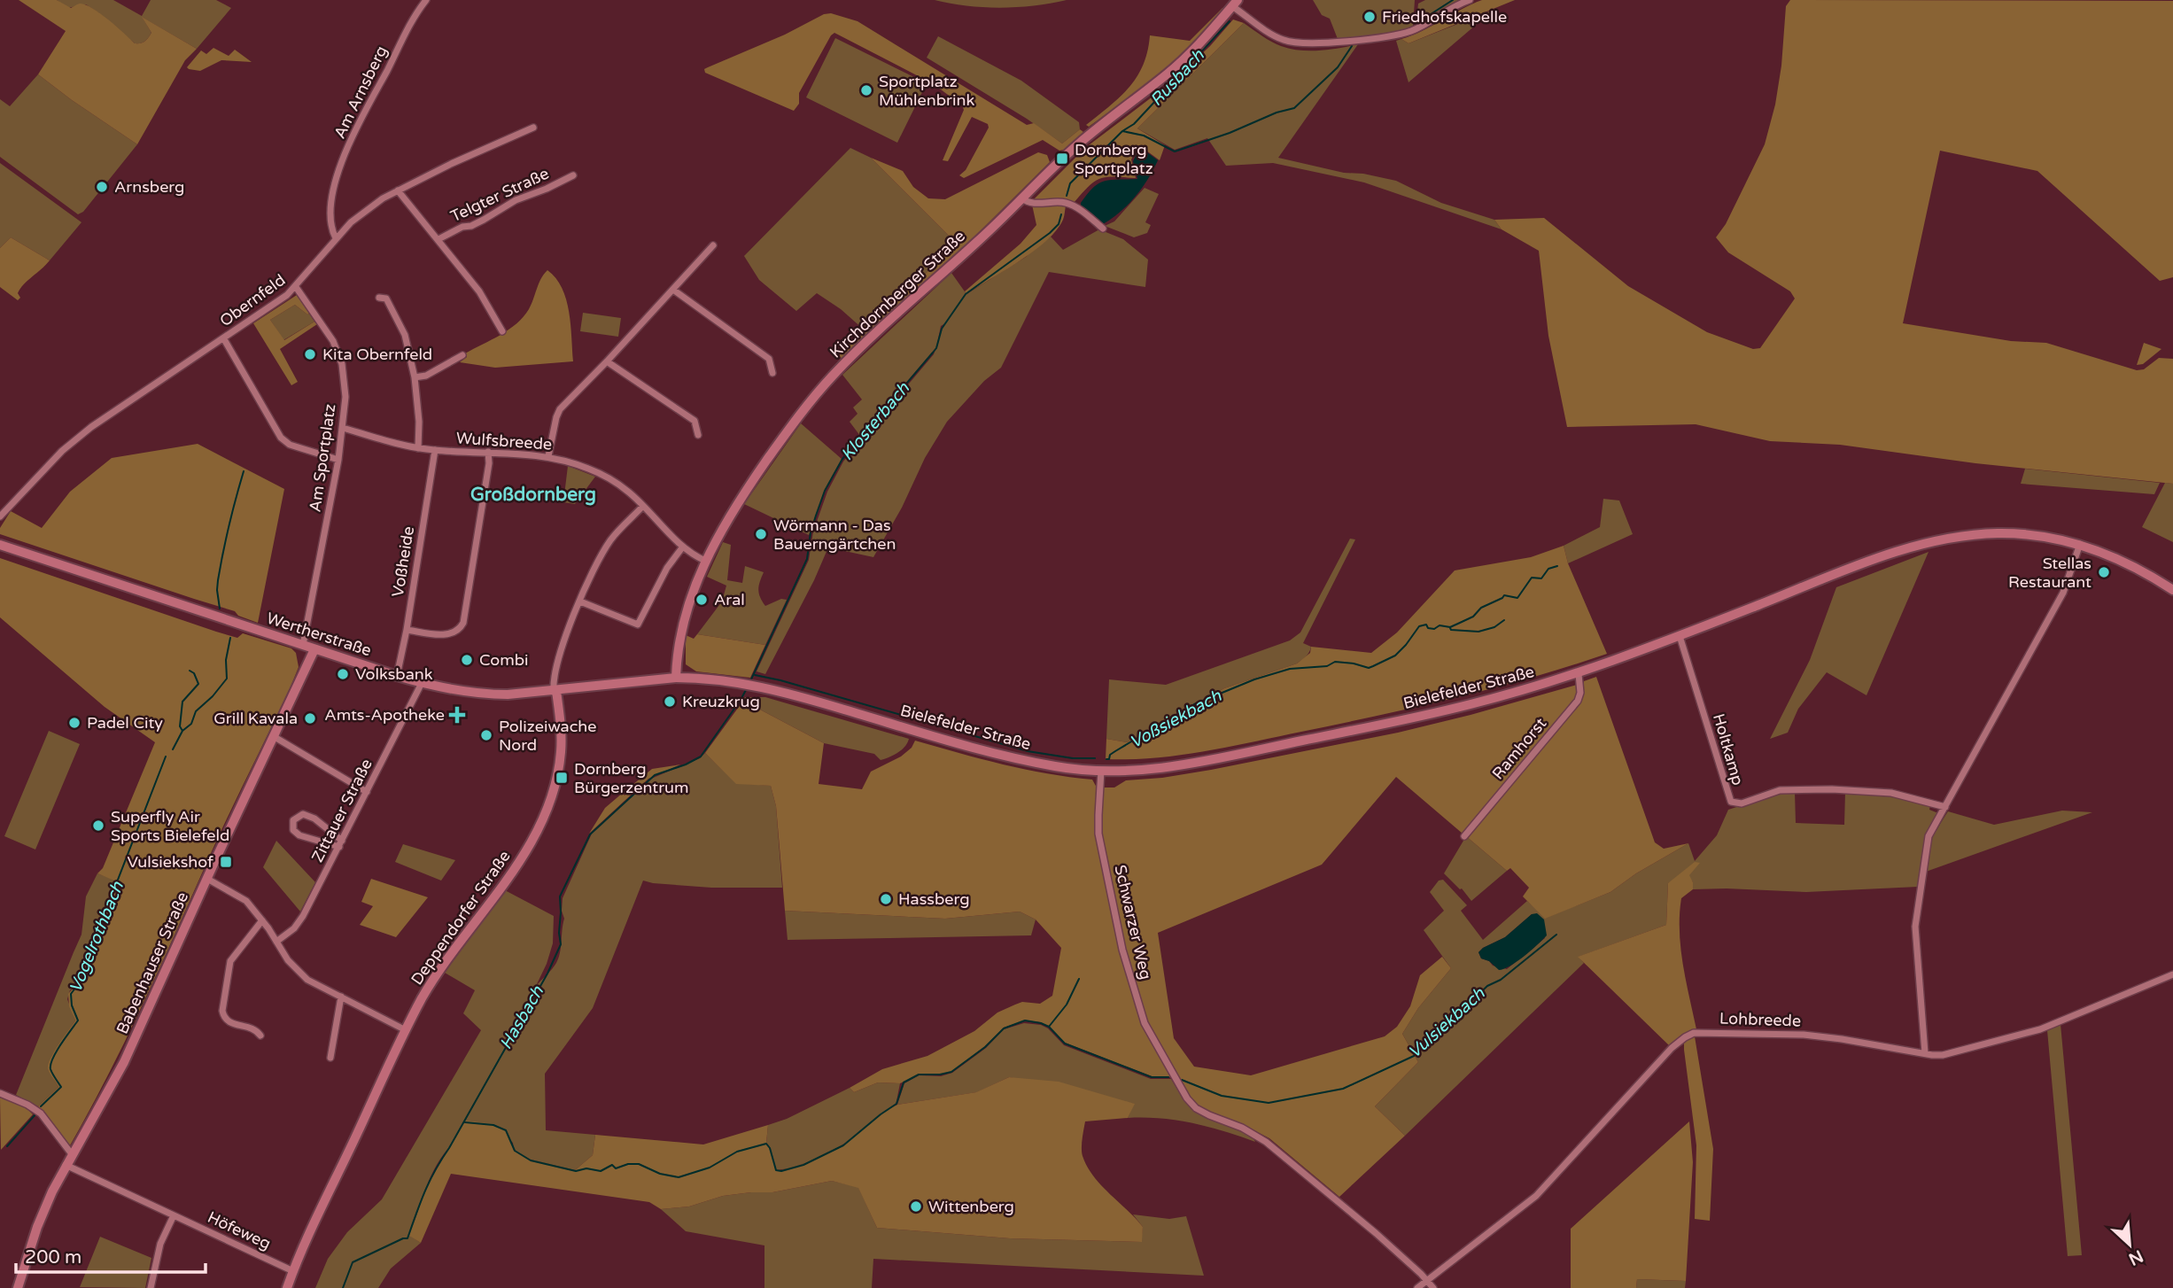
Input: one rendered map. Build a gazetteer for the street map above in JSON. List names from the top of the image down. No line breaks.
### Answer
{"streets":{"main road":["Kirchdornberger Straße","Wertherstraße","Bielefelder Straße","Deppendorfer Straße","Babenhauser Straße"],"street":["Am Arnsberg","Telgter Straße","Obernfeld","Wulfsbreede","Am Sportplatz","Voßheide","Ramhorst","Holtkamp","Zittauer Straße","Schwarzer Weg","Lohbreede","Höfeweg"]},"crossings":[["Am Arnsberg","Obernfeld"],["Telgter Straße","Obernfeld"],["Kirchdornberger Straße","Wulfsbreede"],["Kirchdornberger Straße","Wertherstraße"],["Obernfeld","Am Sportplatz"],["Wulfsbreede","Am Sportplatz"],["Wulfsbreede","Voßheide"],["Am Sportplatz","Wertherstraße"],["Voßheide","Wertherstraße"],["Wertherstraße","Bielefelder Straße"],["Wertherstraße","Zittauer Straße"],["Wertherstraße","Deppendorfer Straße"],["Wertherstraße","Babenhauser Straße"],["Bielefelder Straße","Ramhorst"],["Bielefelder Straße","Holtkamp"],["Bielefelder Straße","Schwarzer Weg"],["Deppendorfer Straße","Höfeweg"],["Schwarzer Weg","Lohbreede"],["Babenhauser Straße","Höfeweg"]],"districts":["Großdornberg"],"water":["Rusbach","Klosterbach","Voßsiekbach","Vogelrothbach","Hasbach","Vulsiekbach"],"places":{"other":["Friedhofskapelle","Sportplatz Mühlenbrink","Arnsberg","Kita Obernfeld","Wörmann - Das Bauerngärtchen","Stellas Restaurant","Aral","Combi","Volksbank","Kreuzkrug","Grill Kavala","Padel City","Polizeiwache Nord","Superfly Air Sports Bielefeld","Hassberg","Wittenberg"],"transit":["Dornberg Sportplatz","Dornberg Bürgerzentrum","Vulsiekshof"],"health":["Amts-Apotheke"]},"scale_bar":"200 m","north":"bottom right"}
